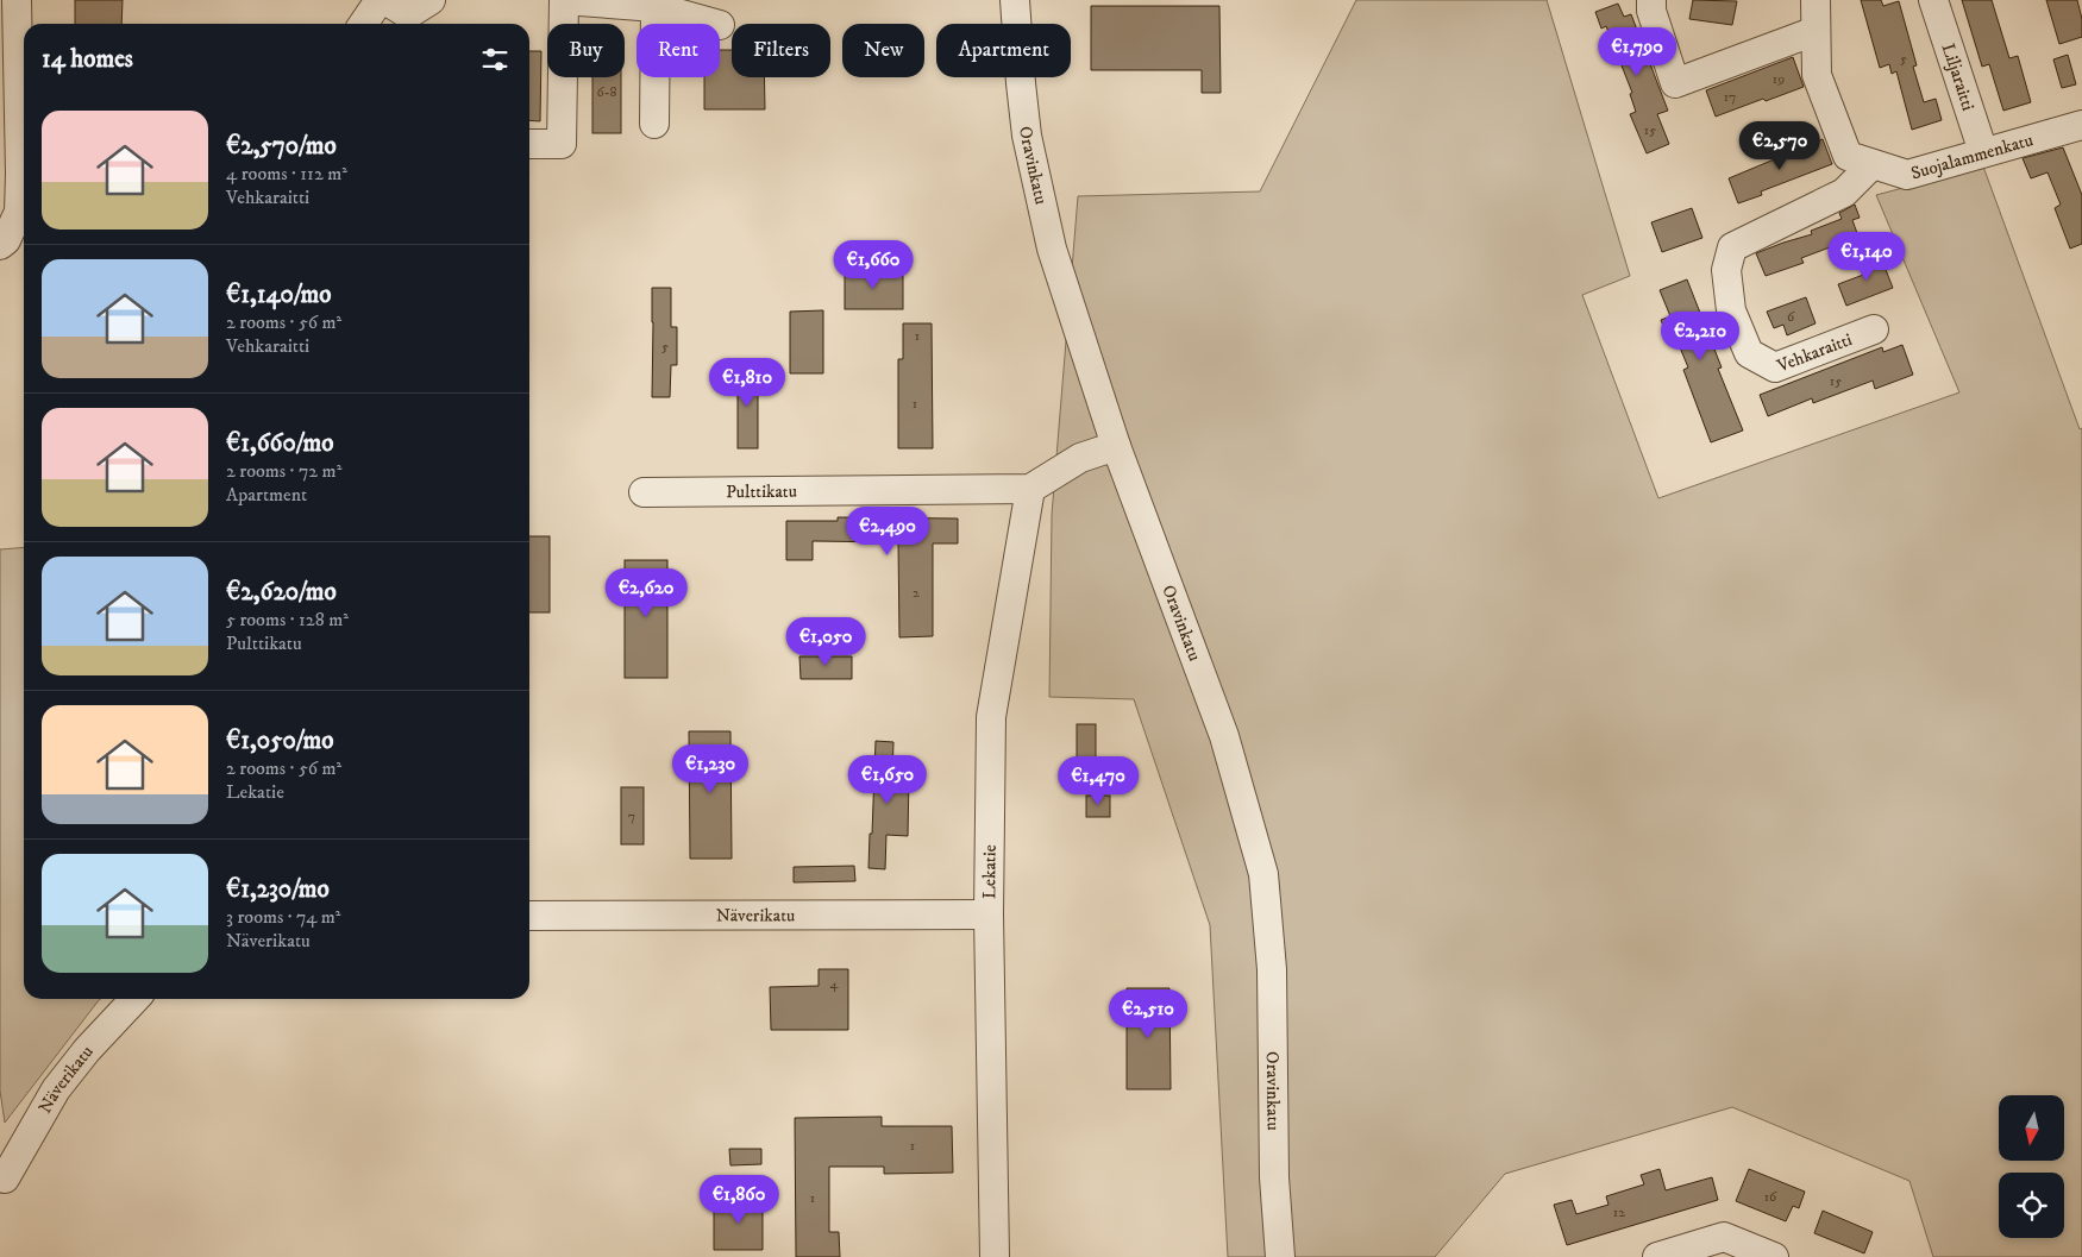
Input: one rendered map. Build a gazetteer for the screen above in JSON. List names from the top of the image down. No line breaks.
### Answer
{"streets":{"street":["Liljaraitti","Suojalammenkatu","Oravinkatu","Vehkaraitti","Pulttikatu","Lekatie","Näverikatu"]},"crossings":[["Liljaraitti","Suojalammenkatu"],["Suojalammenkatu","Vehkaraitti"],["Pulttikatu","Lekatie"],["Lekatie","Näverikatu"]],"house_numbers":["5","19","6-8","17","15","6","1","5","15","1","2","7","4","1","16","1","12"],"north":"bottom","page":{"chip":["Buy","Rent","Filters","New","Apartment"],"heading":"14 homes","price":["€1,790","€2,570","€1,140","€1,660","€2,210","€1,810","€2,490","€2,620","€1,050","€1,230","€1,650","€1,470","€2,510","€1,860"],"list":[{"name":"€2,570/mo","note":"4 rooms · 112 m² · Vehkaraitti"},{"name":"€1,140/mo","note":"2 rooms · 56 m² · Vehkaraitti"},{"name":"€1,660/mo","note":"2 rooms · 72 m² · Apartment"},{"name":"€2,620/mo","note":"5 rooms · 128 m² · Pulttikatu"},{"name":"€1,050/mo","note":"2 rooms · 56 m² · Lekatie"},{"name":"€1,230/mo","note":"3 rooms · 74 m² · Näverikatu"}]}}
